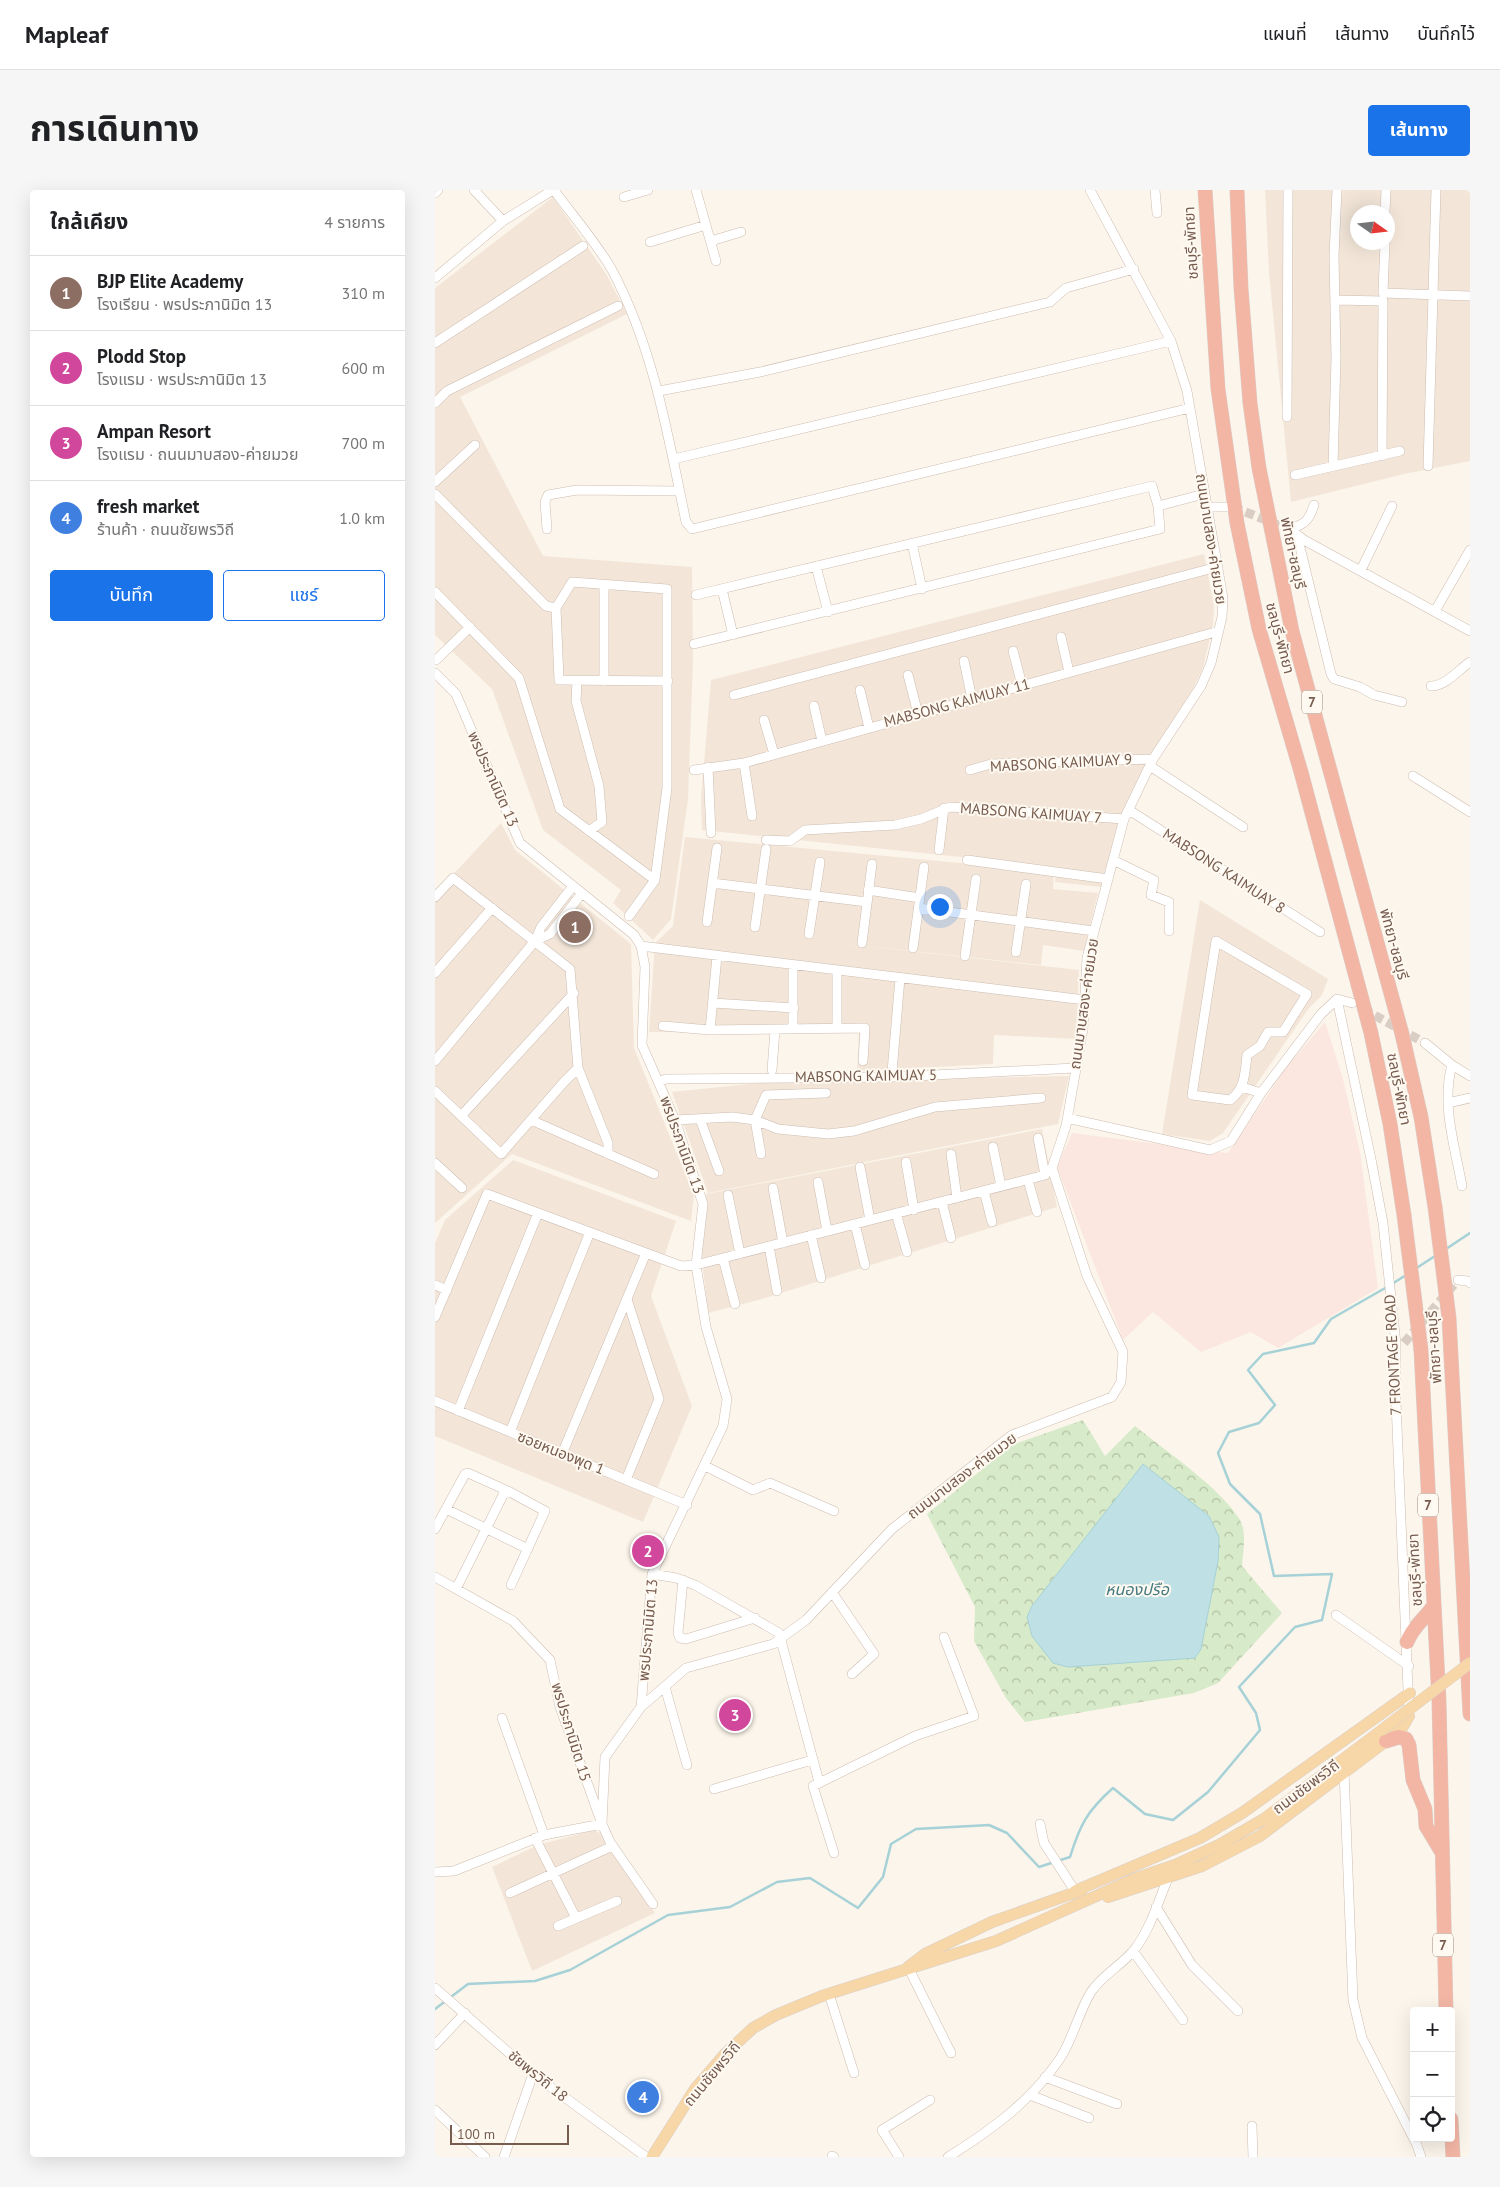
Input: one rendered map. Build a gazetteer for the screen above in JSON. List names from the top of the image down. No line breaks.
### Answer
{"streets":{"highway":["ชลบุรี-พัทยา","พัทยา-ชลบุรี","7"],"main road":["ถนนชัยพรวิถี"],"street":["ถนนมาบสอง-ค่ายมวย","MABSONG KAIMUAY 11","MABSONG KAIMUAY 9","พรประภานิมิต 13","MABSONG KAIMUAY 7","MABSONG KAIMUAY 8","MABSONG KAIMUAY 5","7 FRONTAGE ROAD","ซอยหนองพุด 1","พรประภานิมิต 15","ชัยพรวิถี 18"]},"crossings":[["ถนนมาบสอง-ค่ายมวย","MABSONG KAIMUAY 11"],["ถนนมาบสอง-ค่ายมวย","MABSONG KAIMUAY 9"],["ถนนมาบสอง-ค่ายมวย","พรประภานิมิต 13"],["ถนนมาบสอง-ค่ายมวย","MABSONG KAIMUAY 7"],["ถนนมาบสอง-ค่ายมวย","MABSONG KAIMUAY 8"],["ถนนมาบสอง-ค่ายมวย","MABSONG KAIMUAY 5"],["ถนนมาบสอง-ค่ายมวย","พรประภานิมิต 15"],["พรประภานิมิต 13","MABSONG KAIMUAY 5"],["พรประภานิมิต 13","ซอยหนองพุด 1"],["7 FRONTAGE ROAD","ถนนชัยพรวิถี"]],"water":["หนองปรือ"],"scale_bar":"100 m","north":"right","page":{"header":"Mapleaf","nav":["แผนที่","เส้นทาง","บันทึกไว้"],"title":"การเดินทาง","buttons":["เส้นทาง",["บันทึก","แชร์"]],"heading":["ใกล้เคียง","4 รายการ"],"list":[{"mark":"1","name":"BJP Elite Academy","note":"โรงเรียน · พรประภานิมิต 13","value":"310 m"},{"mark":"2","name":"Plodd Stop","note":"โรงแรม · พรประภานิมิต 13","value":"600 m"},{"mark":"3","name":"Ampan Resort","note":"โรงแรม · ถนนมาบสอง-ค่ายมวย","value":"700 m"},{"mark":"4","name":"fresh market","note":"ร้านค้า · ถนนชัยพรวิถี","value":"1.0 km"}],"pins":["1","2","3","4"],"map_buttons":["+","−"],"scale":"100 m"}}
